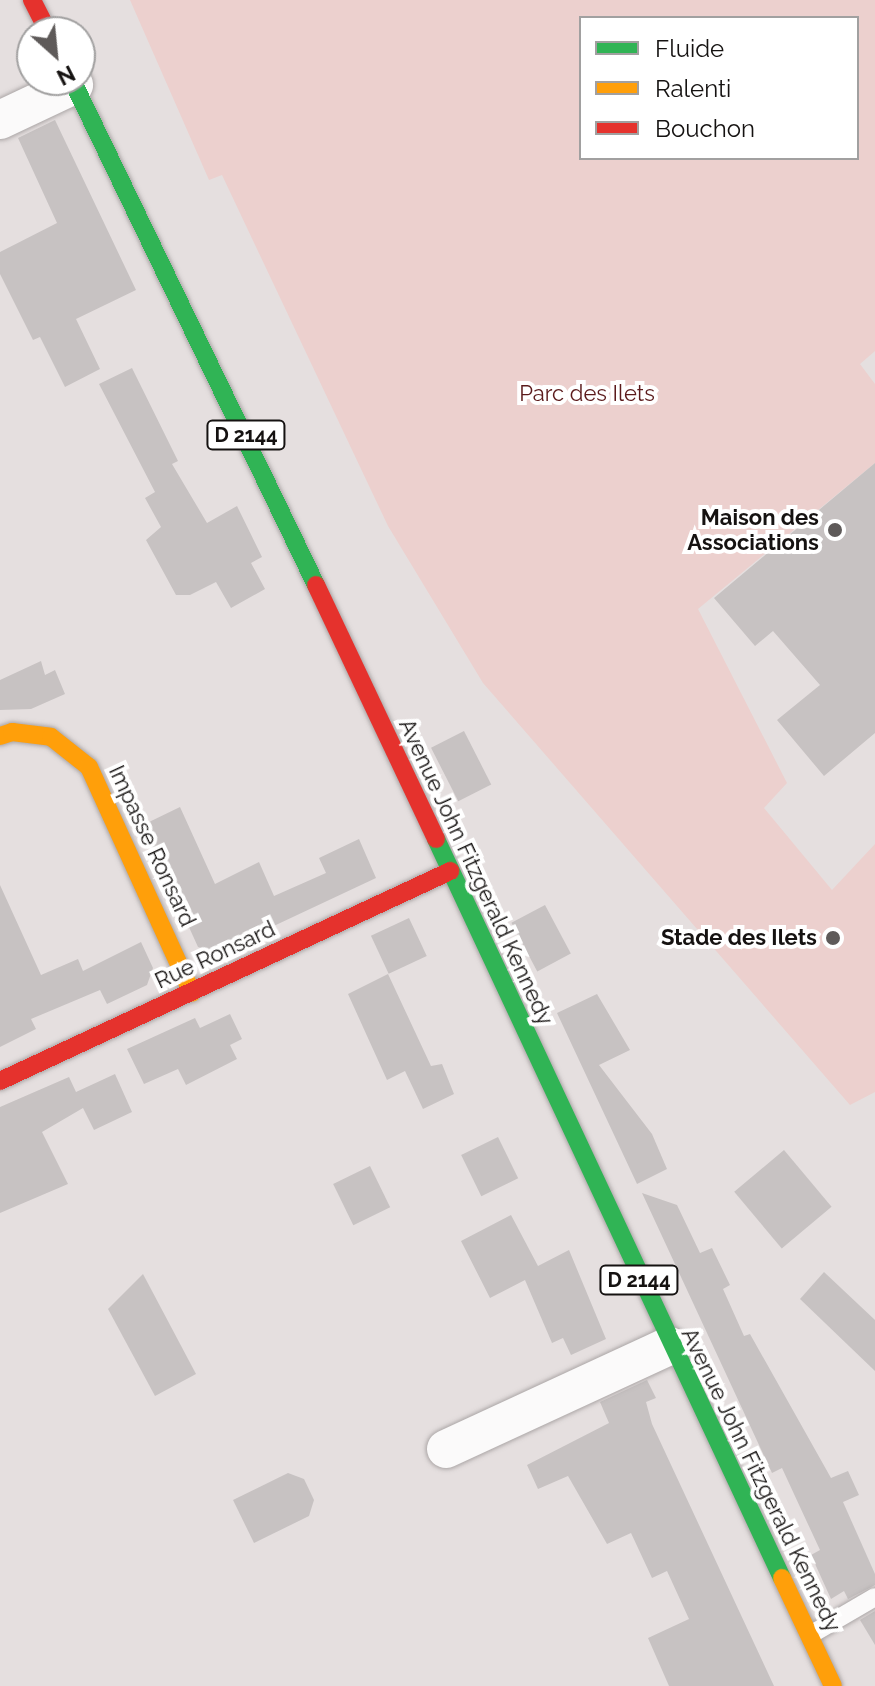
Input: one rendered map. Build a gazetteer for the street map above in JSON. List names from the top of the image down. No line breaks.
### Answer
{"streets":{"main road":["D 2144","Impasse Ronsard","Avenue John Fitzgerald Kennedy","Rue Ronsard"]},"crossings":[["Impasse Ronsard","Rue Ronsard"],["Avenue John Fitzgerald Kennedy","Rue Ronsard"]],"parks":["Parc des Ilets"],"places":["Maison des Associations","Stade des Ilets"],"legend":["Fluide","Ralenti","Bouchon"],"north":"bottom right"}
